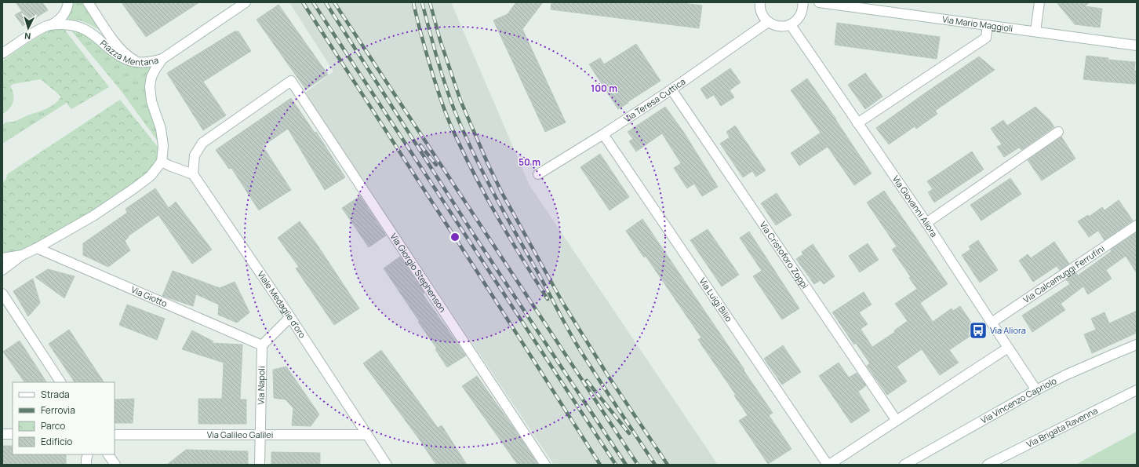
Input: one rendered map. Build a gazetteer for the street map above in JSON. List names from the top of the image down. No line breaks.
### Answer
{"streets":{"street":["Via Mario Maggioli","Piazza Mentana","Via Teresa Cuttica","Via Giovanni Aliora","Via Cristoforo Zoppi","Via Giorgio Stephenson","Via Calcamuggi Ferrufini","Via Giotto","Via Luigi Bilio","Viale Medaglie d'oro","Via Napoli","Via Vincenzo Capriolo","Via Brigata Ravenna","Via Galileo Galilei"]},"crossings":[["Via Teresa Cuttica","Via Cristoforo Zoppi"],["Via Teresa Cuttica","Via Luigi Bilio"],["Via Giovanni Aliora","Via Calcamuggi Ferrufini"],["Via Giovanni Aliora","Via Vincenzo Capriolo"],["Via Giorgio Stephenson","Viale Medaglie d'oro"],["Via Giotto","Via Napoli"],["Viale Medaglie d'oro","Via Galileo Galilei"],["Via Napoli","Via Galileo Galilei"]],"places":{"bus stop":["Via Aliora"]},"legend":["Strada","Ferrovia","Parco","Edificio"],"north":"bottom","rings":["100 m","50 m"]}
